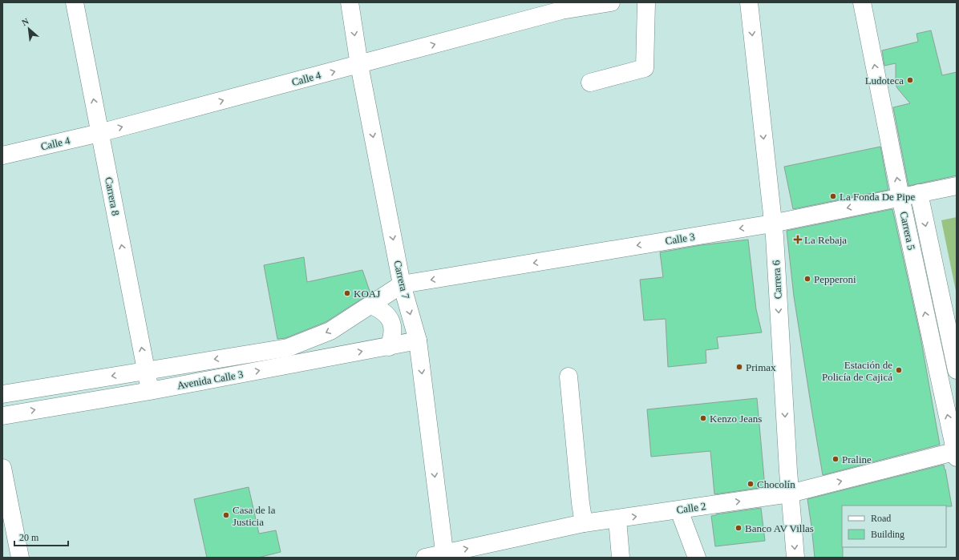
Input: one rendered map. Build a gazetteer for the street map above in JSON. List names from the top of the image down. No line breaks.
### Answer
{"streets":{"street":["Calle 4","Carrera 8","Carrera 5","Calle 3","Carrera 7","Carrera 6","Avenida Calle 3","Calle 2"]},"crossings":[["Calle 4","Carrera 8"],["Calle 4","Carrera 7"],["Carrera 8","Avenida Calle 3"],["Carrera 5","Calle 3"],["Carrera 5","Calle 2"],["Calle 3","Carrera 7"],["Calle 3","Carrera 6"],["Calle 3","Avenida Calle 3"],["Carrera 7","Avenida Calle 3"],["Carrera 7","Calle 2"],["Carrera 6","Calle 2"]],"one_way":["Calle 4","Carrera 8","Calle 3","Carrera 7","Carrera 6","Calle 2"],"places":{"other":["Ludoteca","La Fonda De Pipe","Pepperoni","KOAJ","Primax","Estación de Policía de Cajicá","Kenzo Jeans","Praline","Chocolín","Casa de la Justicia","Banco AV Villas"],"health":["La Rebaja"]},"legend":["Road","Building"],"scale_bar":"20 m","north":"top left"}
